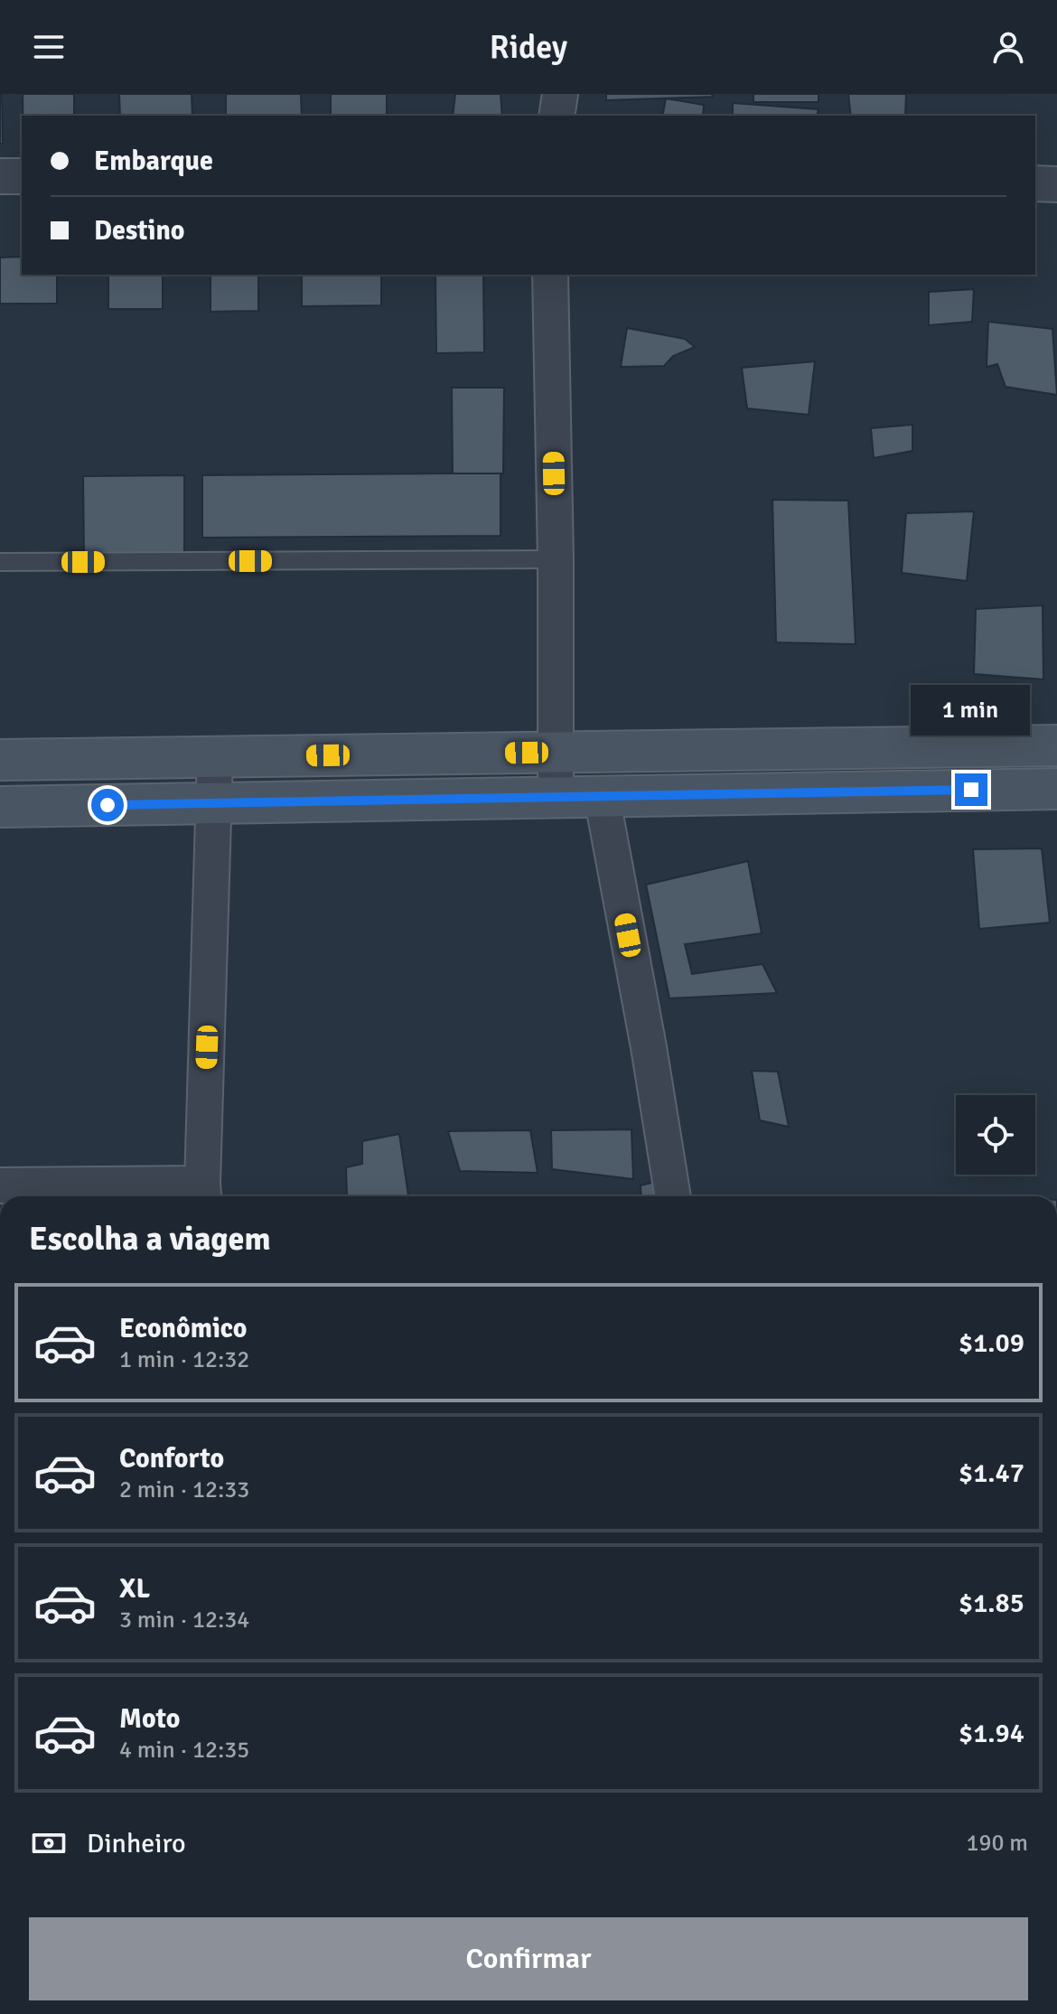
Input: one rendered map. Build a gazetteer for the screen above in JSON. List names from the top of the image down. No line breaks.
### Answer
{"page":{"header":"Ridey","banner":["Embarque","Destino"],"bubble":"1 min","heading":"Escolha a viagem","list":[{"name":"Econômico","note":"1 min · 12:32","value":"$1.09"},{"name":"Conforto","note":"2 min · 12:33","value":"$1.47"},{"name":"XL","note":"3 min · 12:34","value":"$1.85"},{"name":"Moto","note":"4 min · 12:35","value":"$1.94"}],"pay":["Dinheiro","190 m"],"buttons":"Confirmar"}}
